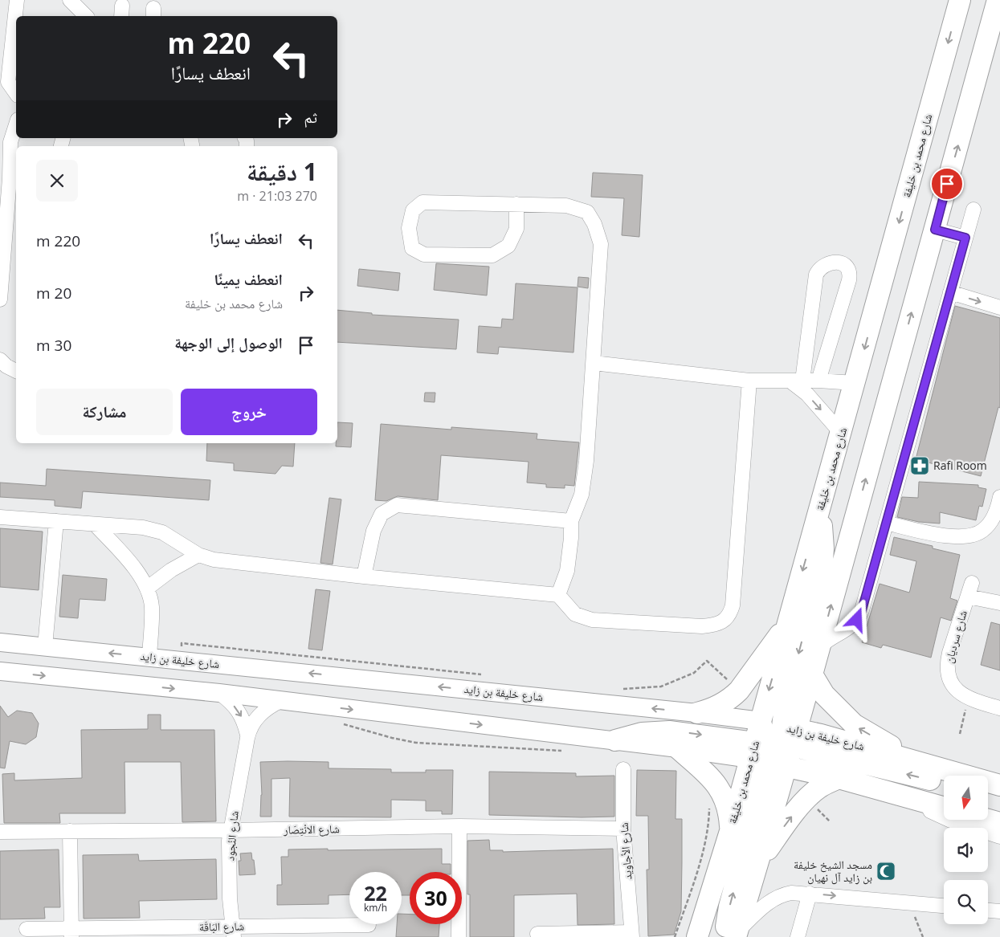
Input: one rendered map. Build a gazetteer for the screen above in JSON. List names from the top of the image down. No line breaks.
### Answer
{"streets":{"highway":["شارع محمد بن خليفة","شارع خليفة بن زايد"],"street":["شارع سرديان","شارع الانْتِصَار","شارع النُجود","شارع الأجاويد","شارع البَاقَة"]},"crossings":[["شارع محمد بن خليفة","شارع خليفة بن زايد"],["شارع خليفة بن زايد","شارع النُجود"],["شارع الانْتِصَار","شارع النُجود"],["شارع الانْتِصَار","شارع الأجاويد"],["شارع النُجود","شارع البَاقَة"]],"places":{"pharmacy":["Rafi Room"],"mosque":["مسجد الشيخ خليفة بن زايد آل نهيان"]},"north":"bottom","page":{"turn":["220 m","انعطف يسارًا"],"then":"ثم","heading":["1 دقيقة","270 m · 21:03"],"list":[{"name":"انعطف يسارًا","value":"220 m"},{"name":"انعطف يمينًا","note":"شارع محمد بن خليفة","value":"20 m"},{"name":"الوصول إلى الوجهة","value":"30 m"}],"buttons":["خروج","مشاركة"],"speed":"22 km/h","limit":"30"}}
